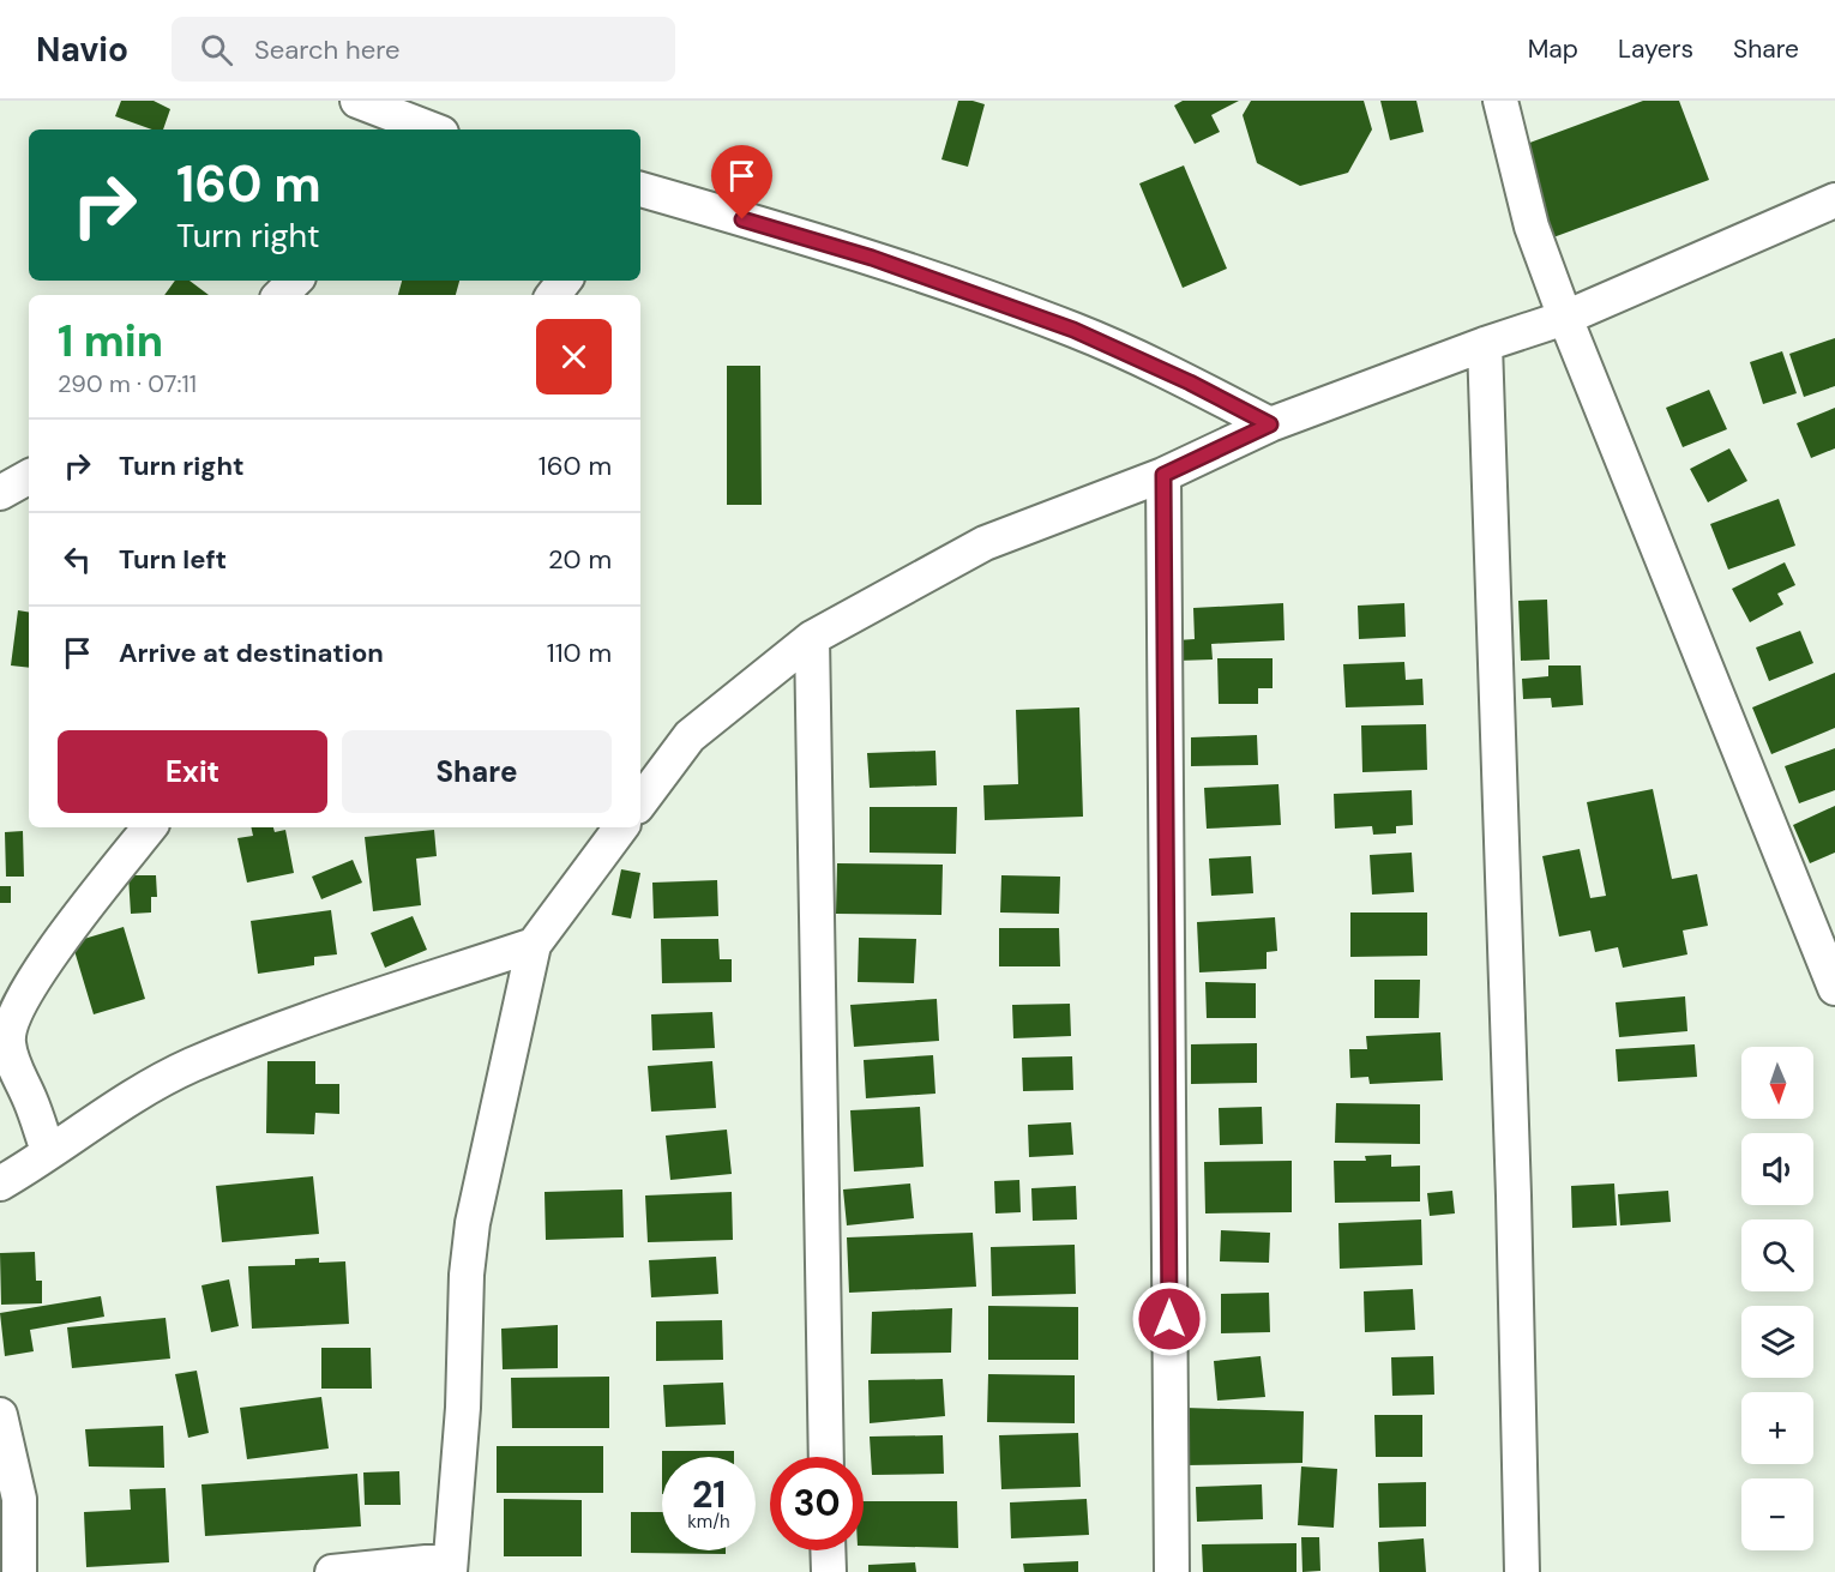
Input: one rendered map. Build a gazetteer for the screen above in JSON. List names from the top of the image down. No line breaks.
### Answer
{"north":"bottom","page":{"header":"Navio","search":"Search here","nav":["Map","Layers","Share"],"turn":["160 m","Turn right"],"heading":["1 min","290 m · 07:11"],"list":[{"name":"Turn right","value":"160 m"},{"name":"Turn left","value":"20 m"},{"name":"Arrive at destination","value":"110 m"}],"buttons":["Exit","Share"],"map_buttons":["+","−"],"speed":"21 km/h","limit":"30"}}
